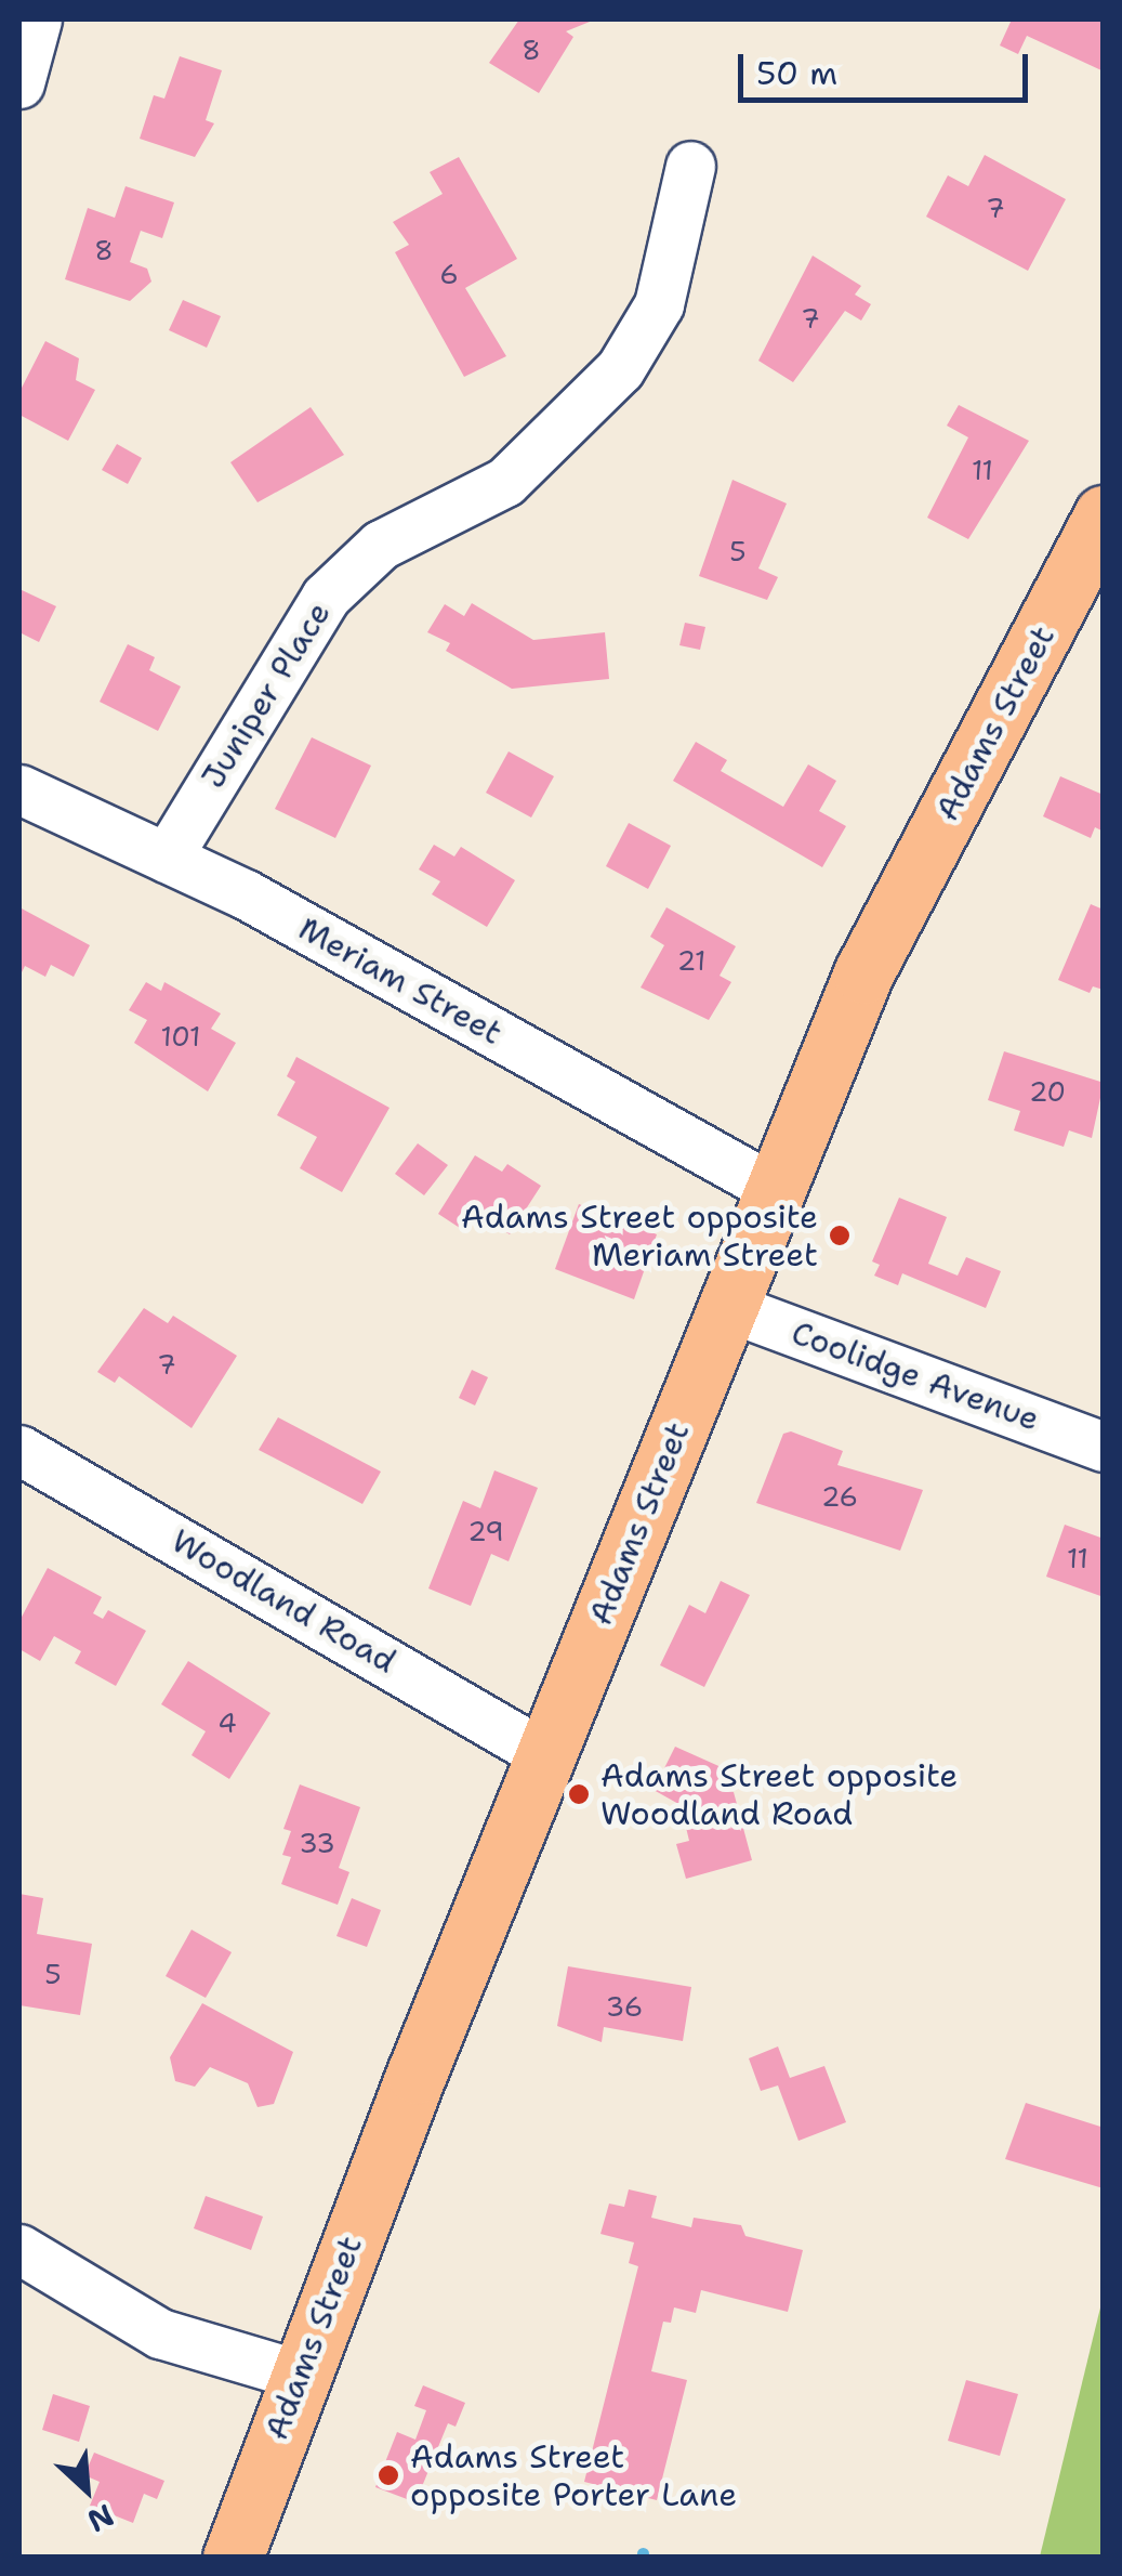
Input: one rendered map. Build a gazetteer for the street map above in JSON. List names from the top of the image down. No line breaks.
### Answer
{"streets":{"main road":["Adams Street"],"street":["Juniper Place","Meriam Street","Coolidge Avenue","Woodland Road"]},"crossings":[["Juniper Place","Meriam Street"],["Adams Street","Meriam Street"],["Adams Street","Coolidge Avenue"],["Adams Street","Woodland Road"]],"places":["Adams Street opposite Meriam Street","Adams Street opposite Woodland Road","Adams Street opposite Porter Lane"],"house_numbers":["8","7","8","6","7","11","5","21","101","20","7","26","29","11","4","33","5","36"],"scale_bar":"50 m","north":"bottom right"}
